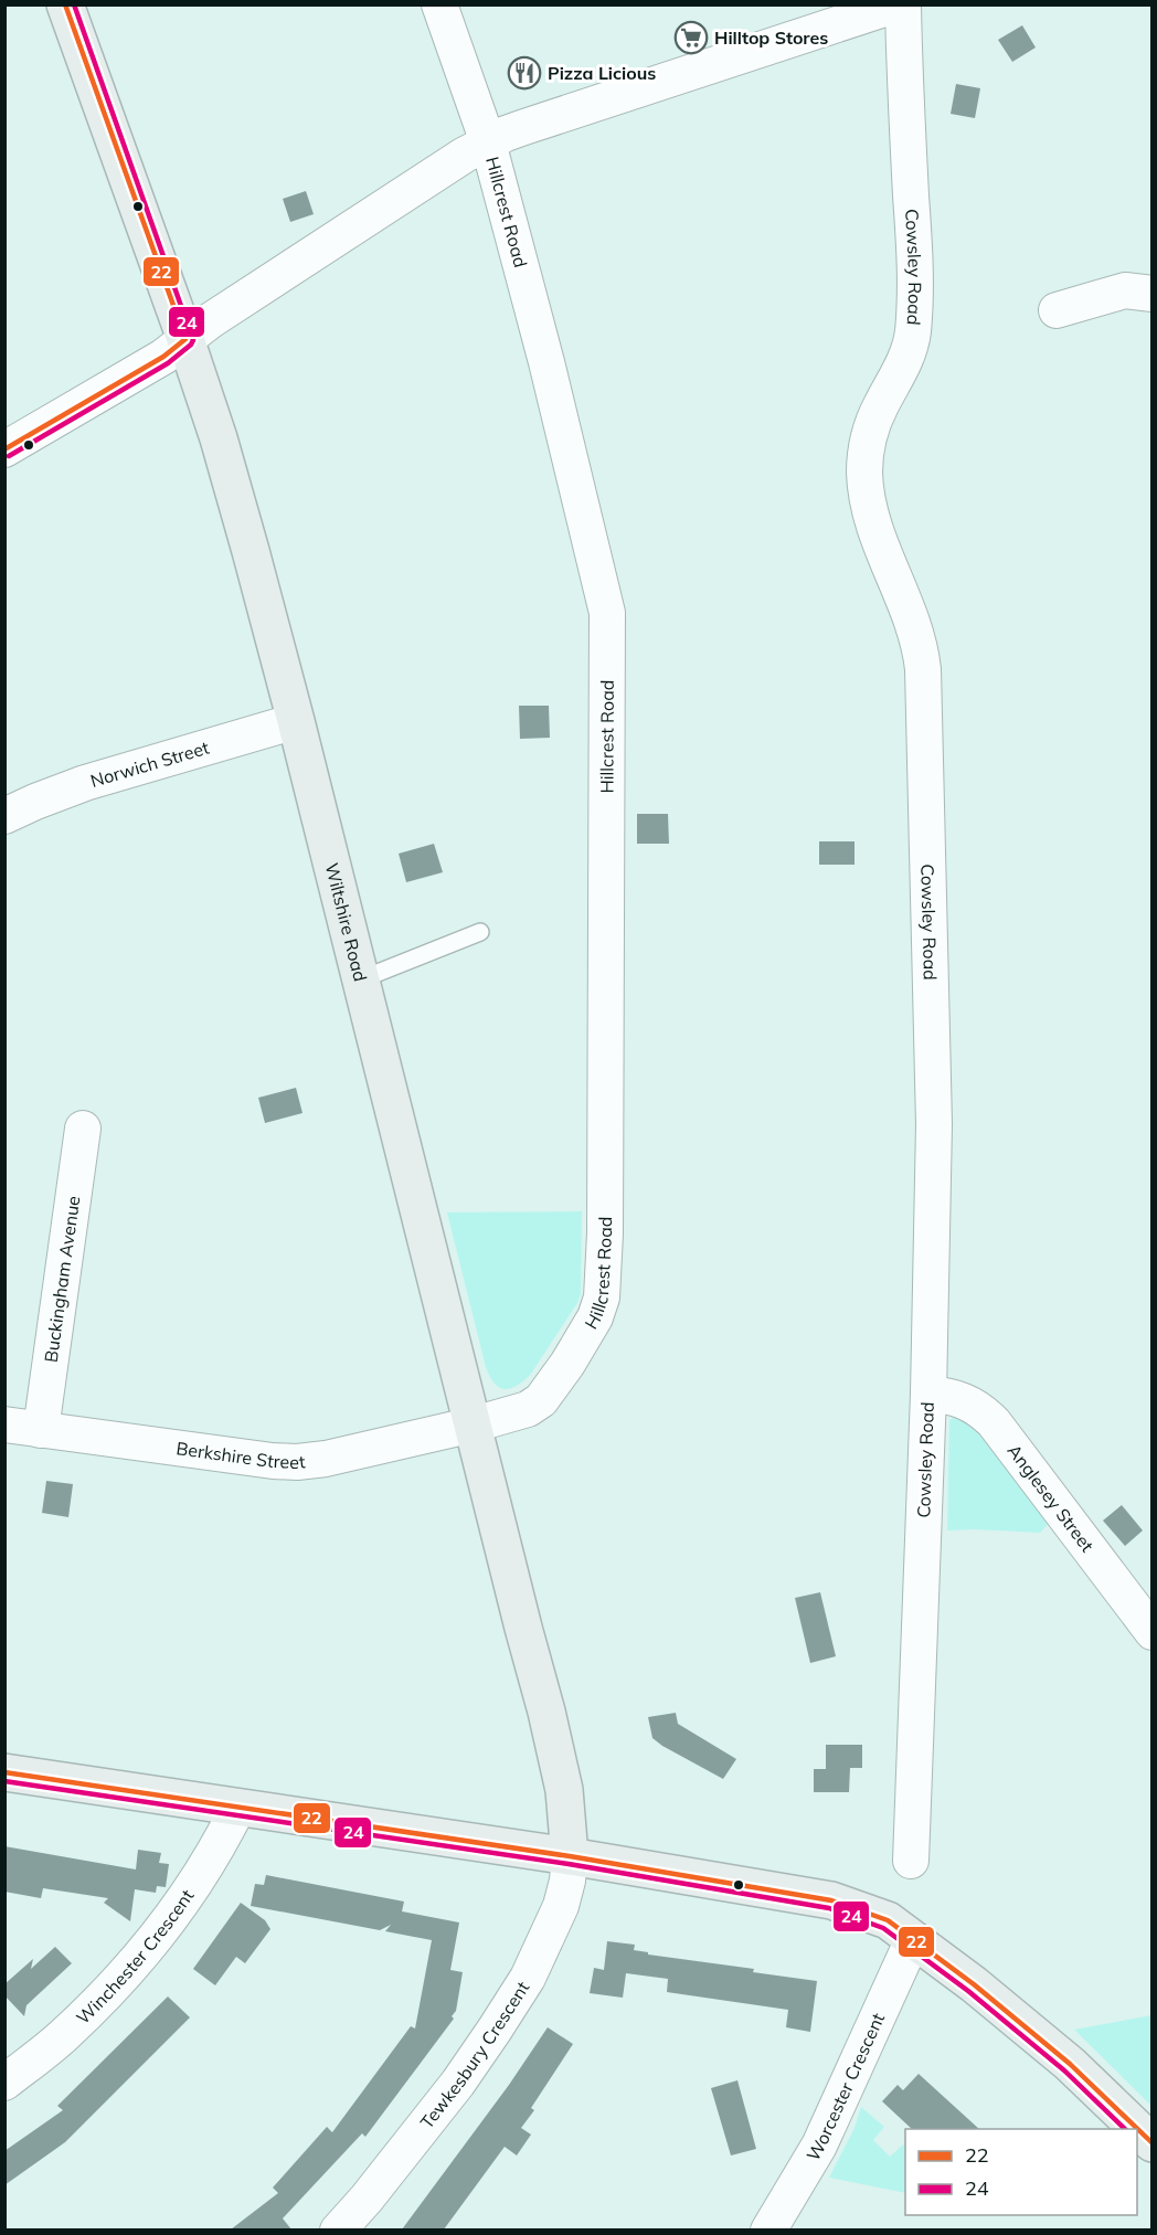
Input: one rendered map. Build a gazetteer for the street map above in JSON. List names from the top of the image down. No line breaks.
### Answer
{"streets":{"street":["Hillcrest Road","Cowsley Road","Norwich Street","Wiltshire Road","Buckingham Avenue","Berkshire Street","Anglesey Street","Winchester Crescent","Tewkesbury Crescent","Worcester Crescent"]},"crossings":[["Hillcrest Road","Wiltshire Road"],["Hillcrest Road","Berkshire Street"],["Cowsley Road","Anglesey Street"],["Norwich Street","Wiltshire Road"],["Wiltshire Road","Berkshire Street"],["Wiltshire Road","Tewkesbury Crescent"],["Buckingham Avenue","Berkshire Street"]],"places":{"supermarket":["Hilltop Stores"],"restaurant":["Pizza Licious"]},"lines":["transit line 22","transit line 24"],"legend":["22","24"]}
